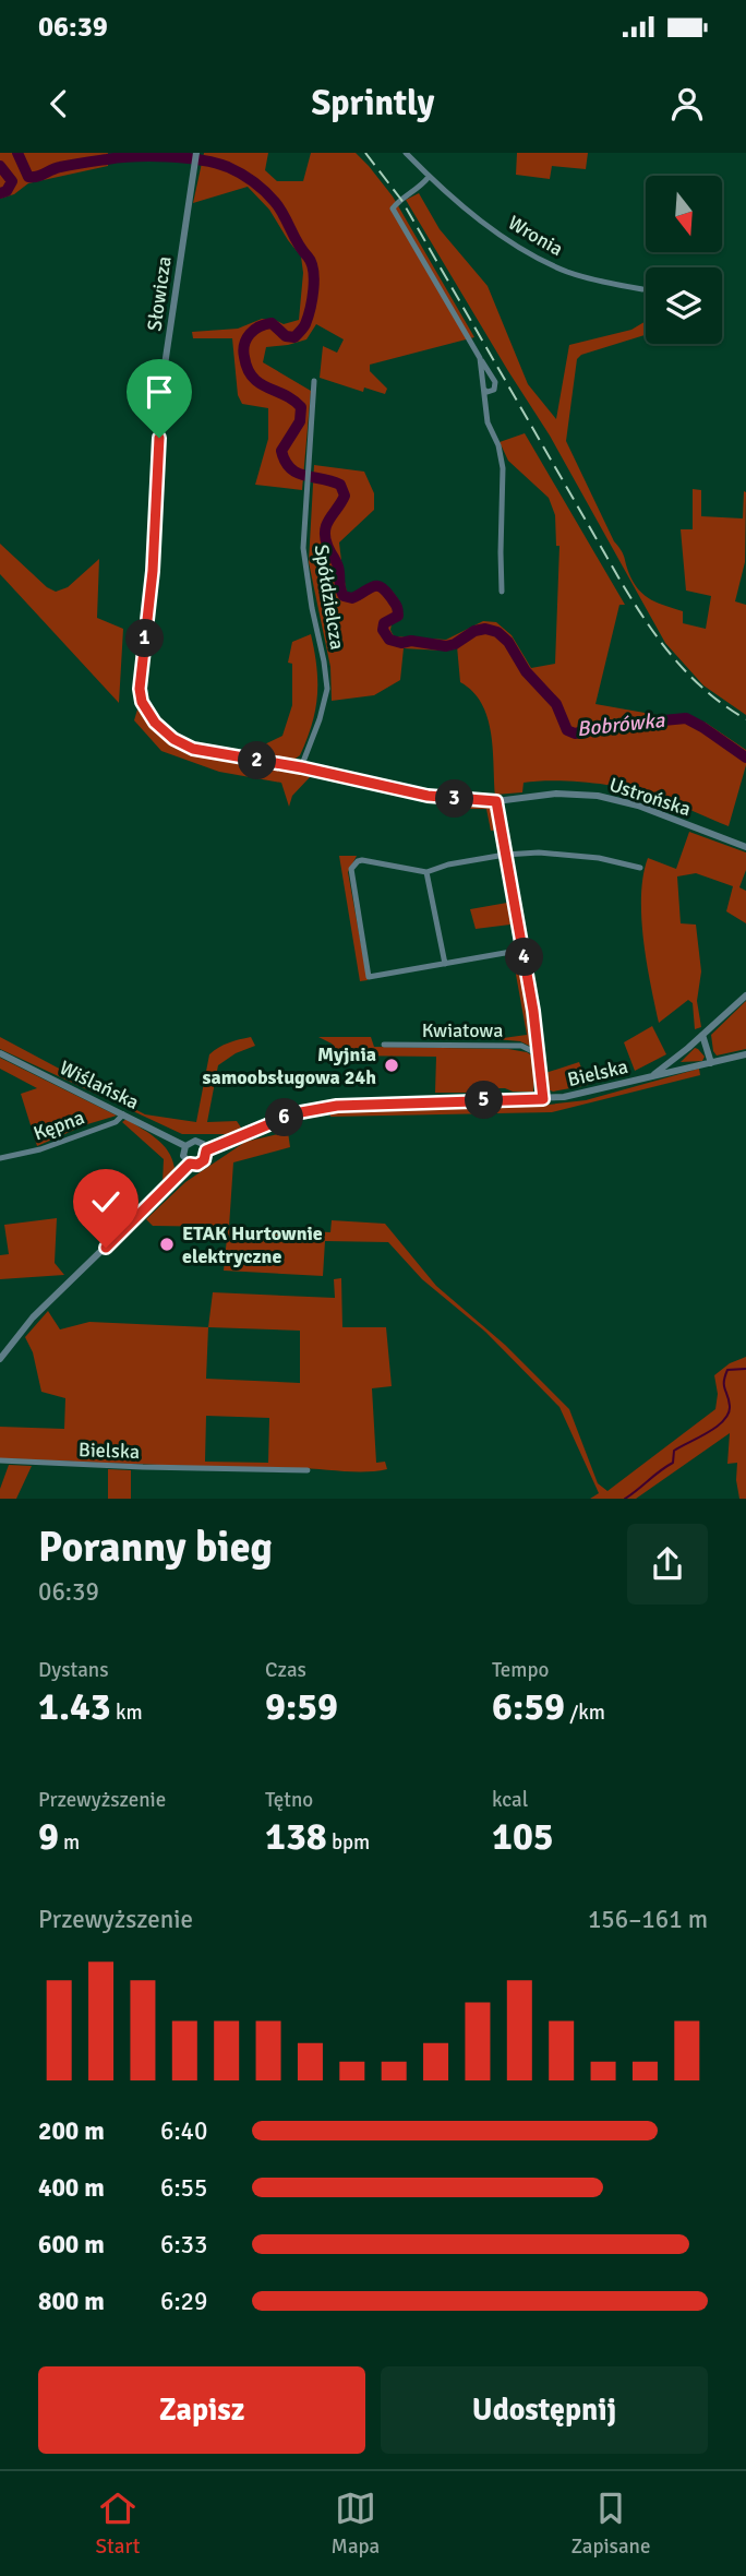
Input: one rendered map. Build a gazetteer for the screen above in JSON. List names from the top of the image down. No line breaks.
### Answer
{"streets":{"street":["Wronia","Słowicza","Spółdzielcza","Ustrońska","Kwiatowa","Bielska","Wiślańska","Kępna"]},"crossings":[["Słowicza","Ustrońska"],["Spółdzielcza","Ustrońska"],["Bielska","Wiślańska"],["Wiślańska","Kępna"]],"water":["Bobrówka"],"places":["Myjnia samoobsługowa 24h","ETAK Hurtownie elektryczne"],"north":"bottom","page":{"status":"06:39","header":"Sprintly","pins":["1","2","3","4","5","6"],"heading":["Poranny bieg","06:39"],"stats":[["Dystans","1.43 km"],["Czas","9:59"],["Tempo","6:59 /km"],["Przewyższenie","9 m"],["Tętno","138 bpm"],["kcal","105"]],"chart":["Przewyższenie","156–161 m"],"list":[{"name":"200 m","note":"6:40"},{"name":"400 m","note":"6:55"},{"name":"600 m","note":"6:33"},{"name":"800 m","note":"6:29"}],"buttons":["Zapisz","Udostępnij"],"tabs":["Start","Mapa","Zapisane"]}}
